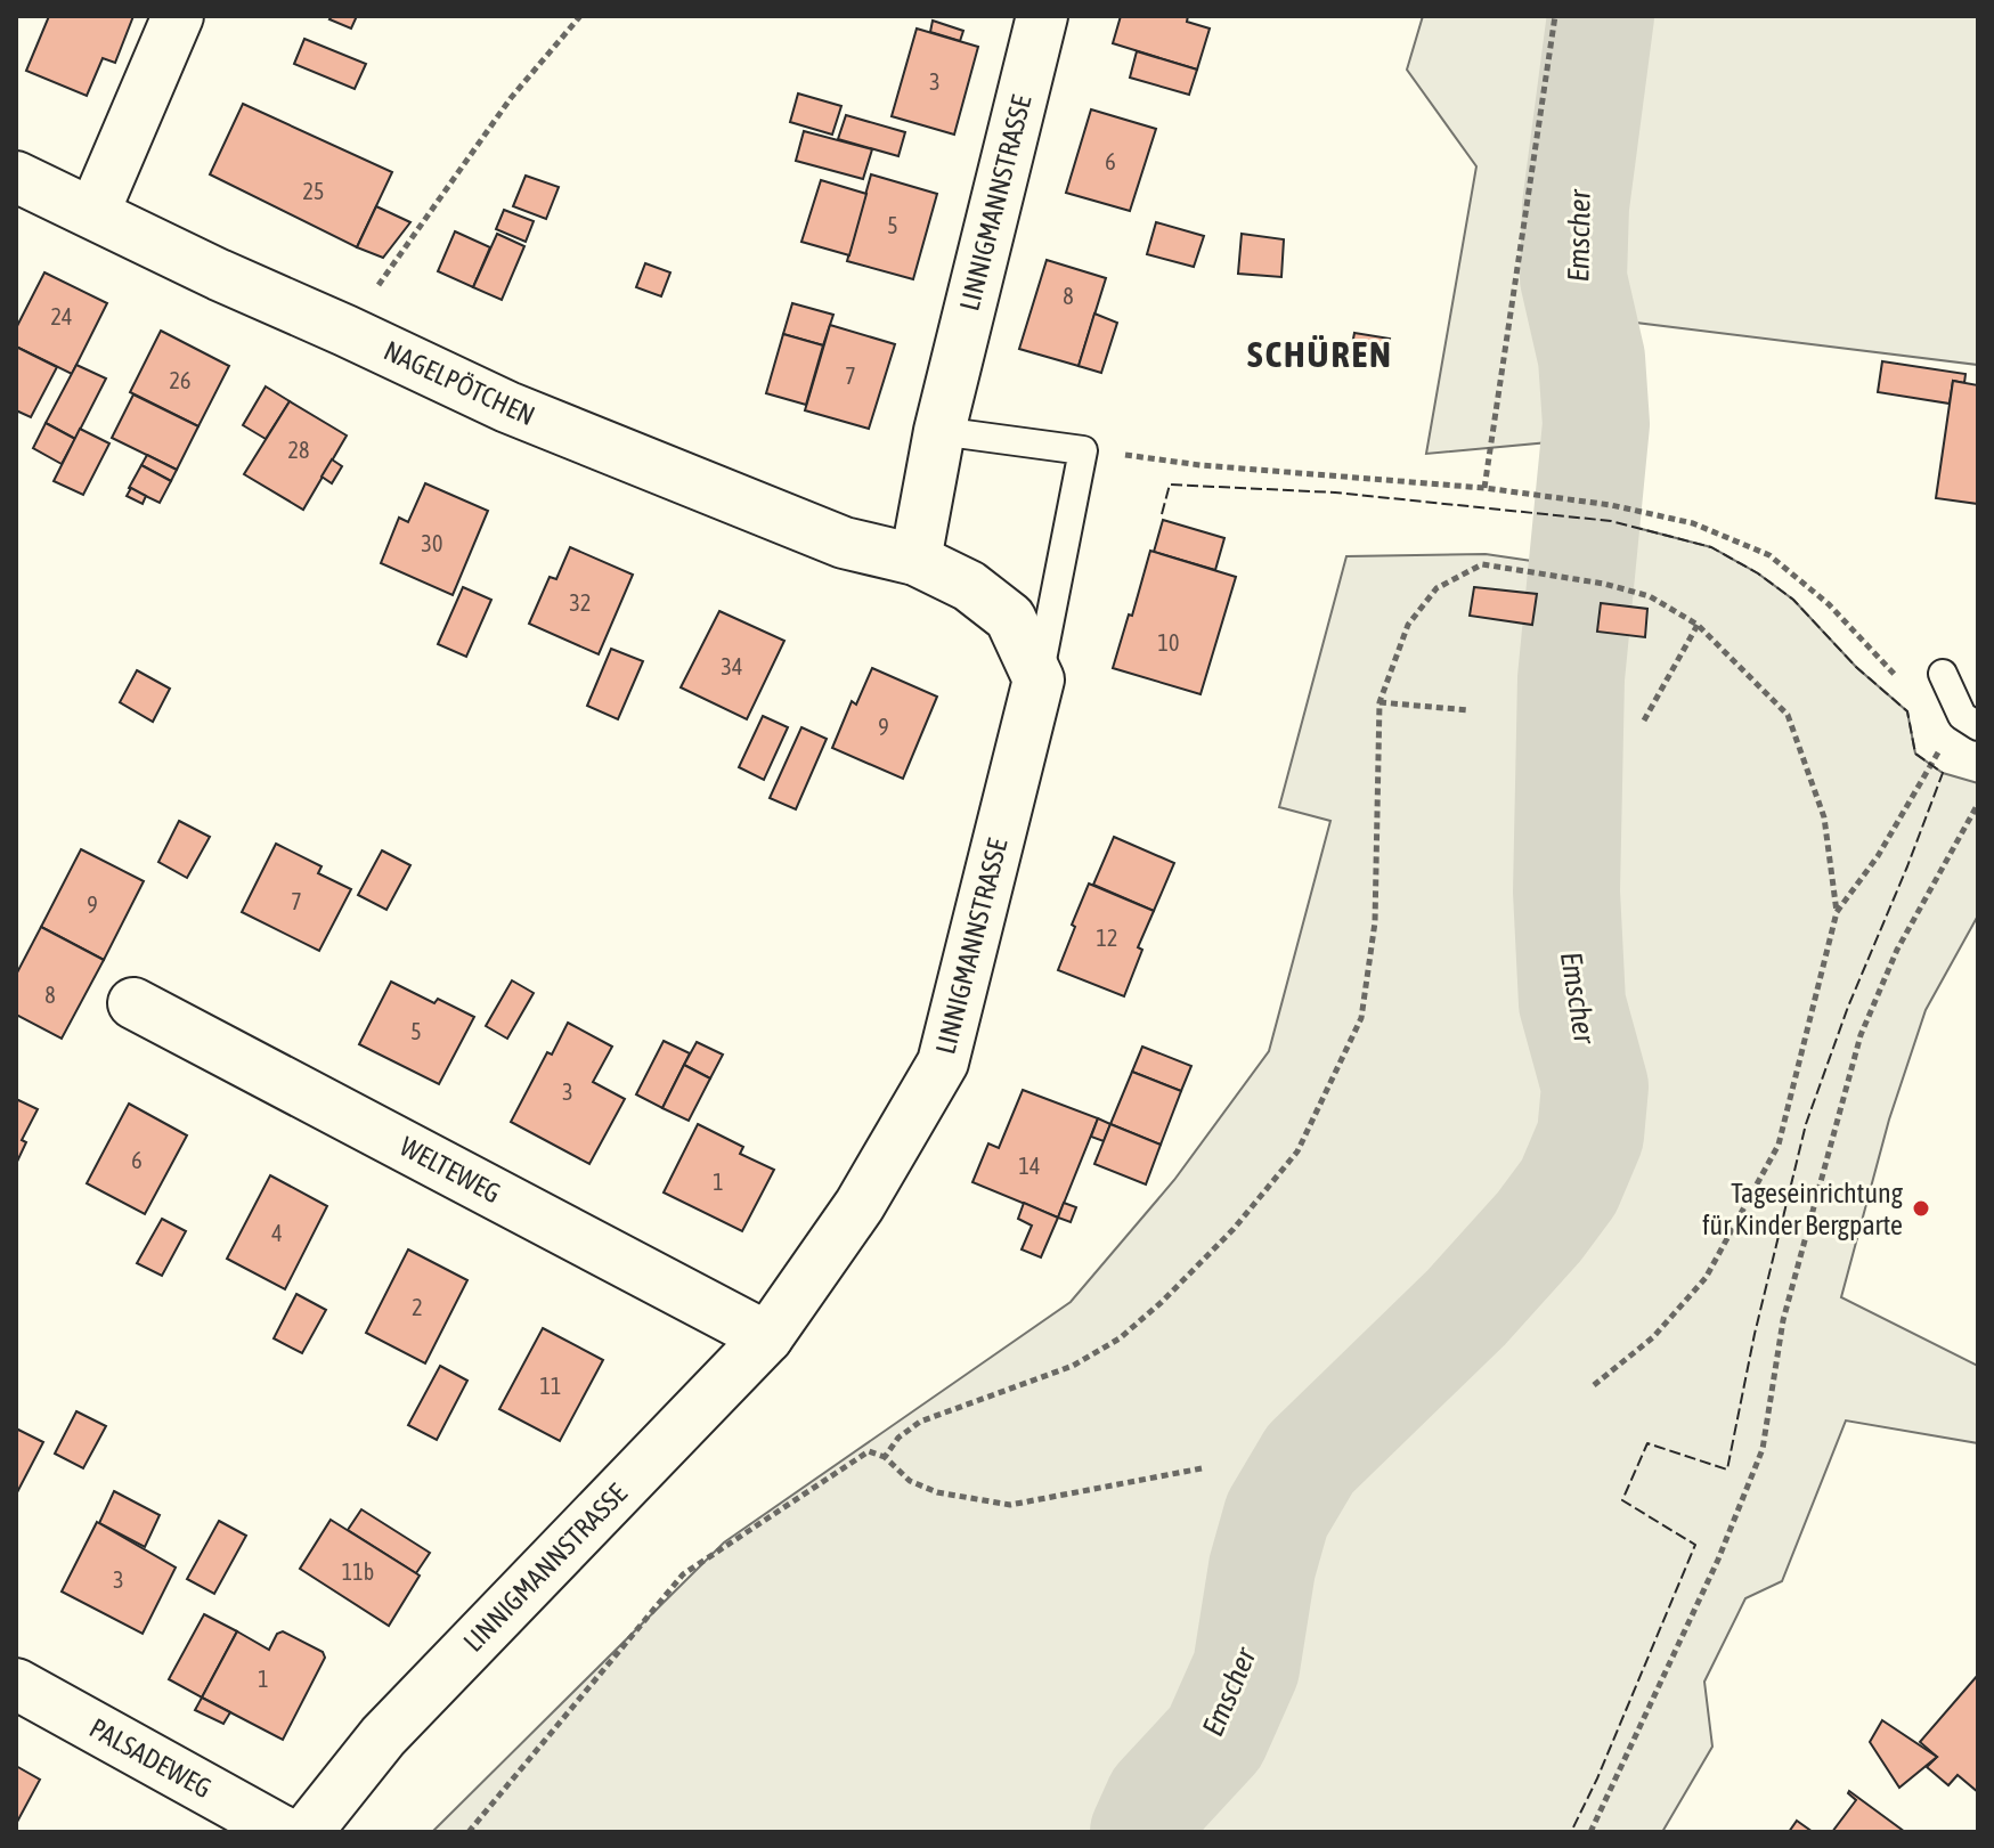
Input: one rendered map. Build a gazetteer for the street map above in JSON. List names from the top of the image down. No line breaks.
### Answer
{"streets":{"street":["LINNIGMANNSTRASSE","NAGELPÖTCHEN","WELTEWEG","PALSADEWEG"]},"crossings":[["LINNIGMANNSTRASSE","NAGELPÖTCHEN"],["LINNIGMANNSTRASSE","WELTEWEG"]],"districts":["SCHÜREN"],"water":["Emscher"],"places":["Tageseinrichtung für Kinder Bergparte"],"house_numbers":["3","6","25","5","8","24","7","26","28","30","32","10","34","9","7","9","12","8","5","3","6","14","1","4","2","11","11b","3","1"]}
